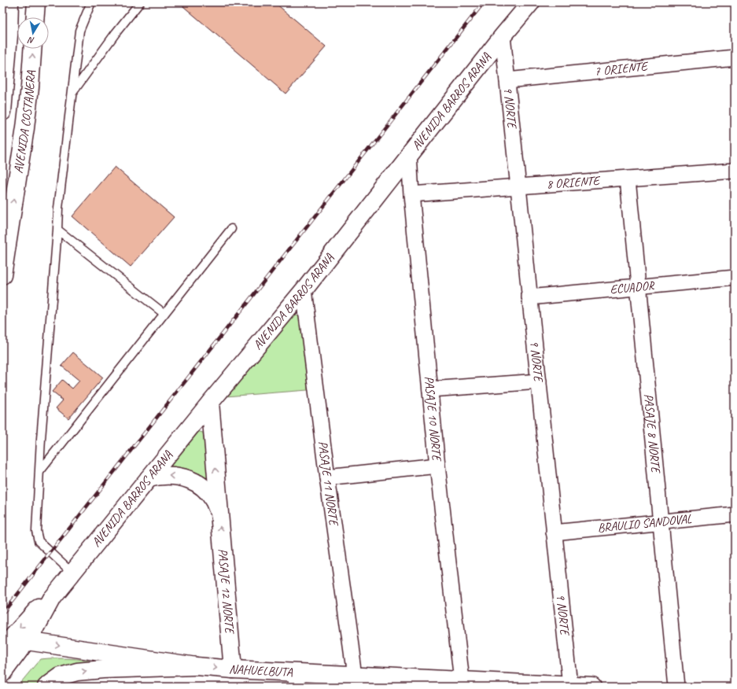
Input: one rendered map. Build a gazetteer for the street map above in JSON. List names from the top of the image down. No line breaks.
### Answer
{"streets":{"main road":["AVENIDA BARROS ARANA","AVENIDA COSTANERA","PASAJE 12 NORTE","NAHUELBUTA"],"street":["7 ORIENTE","9 NORTE","8 ORIENTE","ECUADOR","PASAJE 10 NORTE","PASAJE 8 NORTE","PASAJE 11 NORTE","BRAULIO SANDOVAL"]},"crossings":[["7 ORIENTE","9 NORTE"],["AVENIDA BARROS ARANA","9 NORTE"],["AVENIDA BARROS ARANA","PASAJE 10 NORTE"],["AVENIDA BARROS ARANA","PASAJE 11 NORTE"],["AVENIDA BARROS ARANA","PASAJE 12 NORTE"],["AVENIDA BARROS ARANA","NAHUELBUTA"],["9 NORTE","8 ORIENTE"],["9 NORTE","ECUADOR"],["9 NORTE","BRAULIO SANDOVAL"],["9 NORTE","NAHUELBUTA"],["8 ORIENTE","PASAJE 10 NORTE"],["8 ORIENTE","PASAJE 8 NORTE"],["ECUADOR","PASAJE 8 NORTE"],["PASAJE 10 NORTE","NAHUELBUTA"],["PASAJE 8 NORTE","BRAULIO SANDOVAL"],["PASAJE 11 NORTE","NAHUELBUTA"],["PASAJE 12 NORTE","NAHUELBUTA"]],"one_way":["AVENIDA COSTANERA","PASAJE 12 NORTE"],"north":"bottom"}
